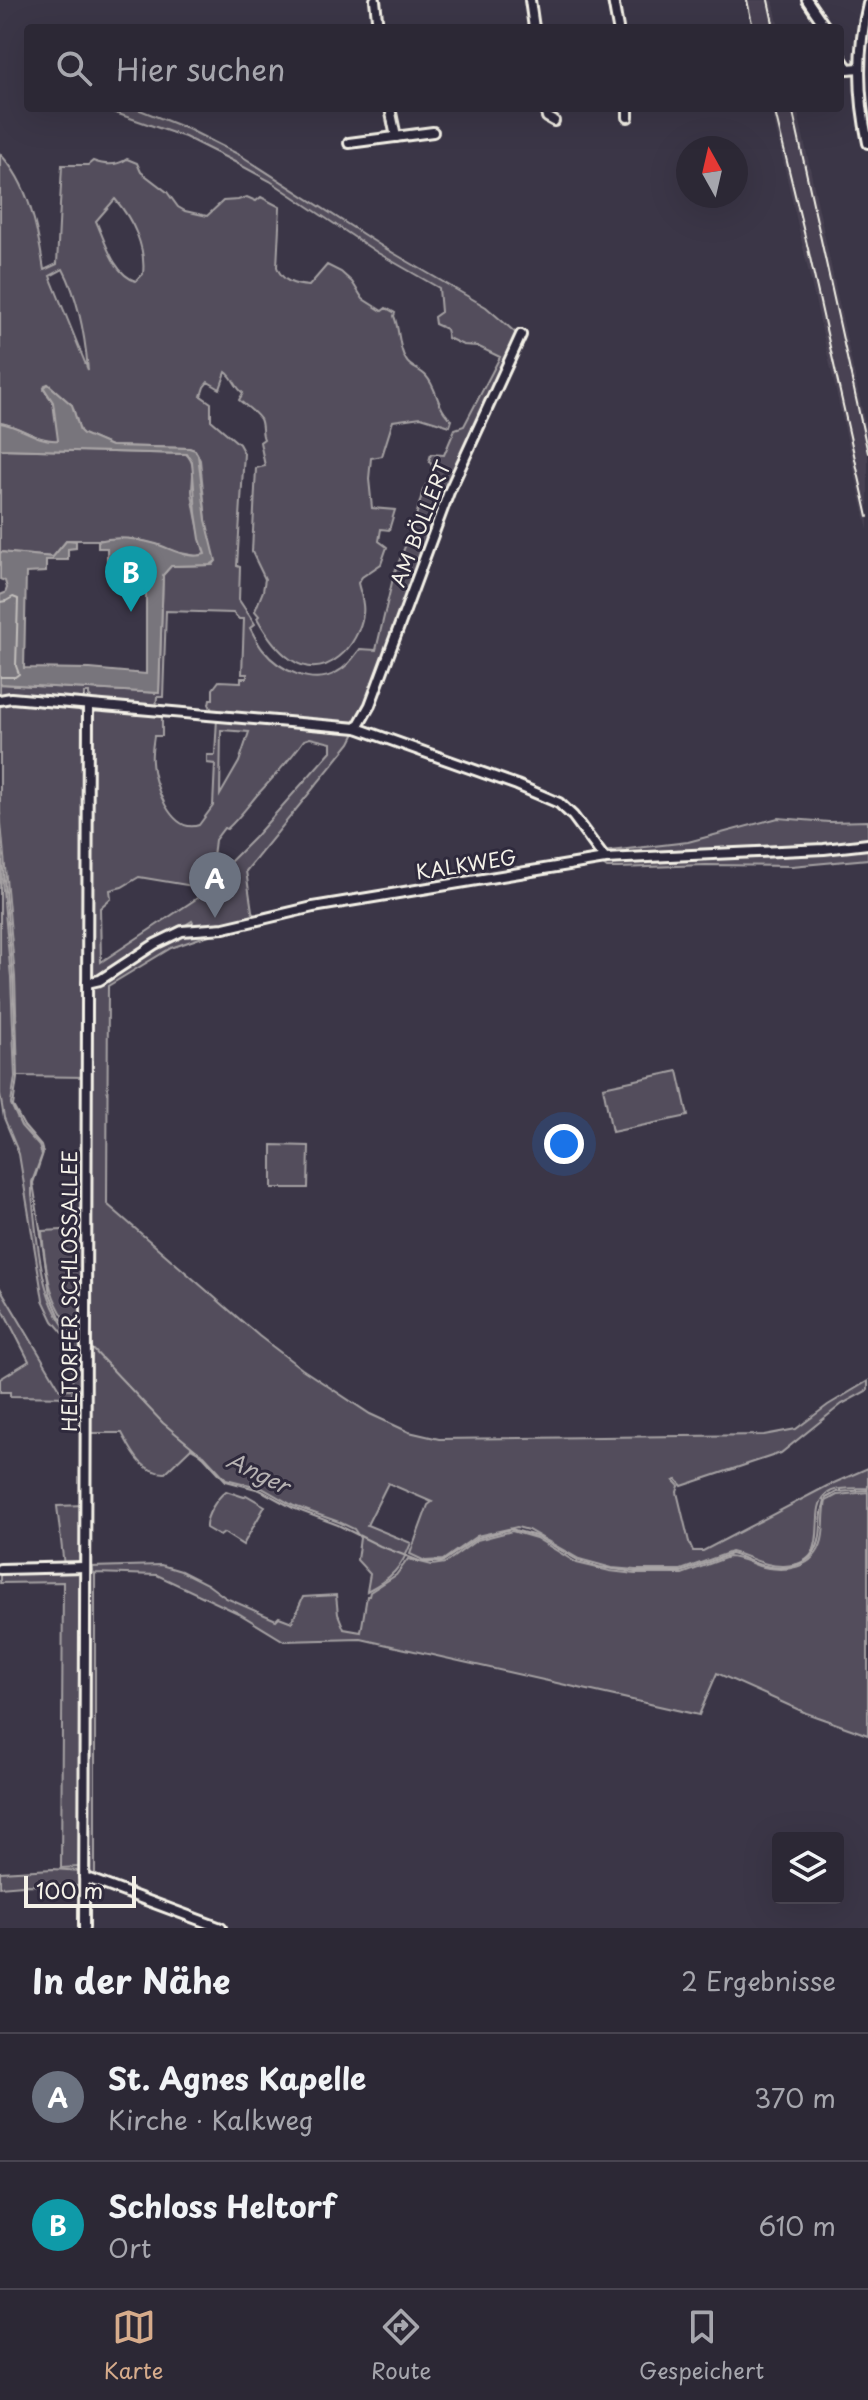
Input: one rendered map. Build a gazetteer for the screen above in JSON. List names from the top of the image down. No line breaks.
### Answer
{"streets":{"street":["AM BÖLLERT","KALKWEG","HELTORFER SCHLOSSALLEE"]},"crossings":[["KALKWEG","HELTORFER SCHLOSSALLEE"]],"water":["Anger"],"scale_bar":"100 m","north":"top","page":{"search":"Hier suchen","pins":["B","A"],"scale":"100 m","heading":["In der Nähe","2 Ergebnisse"],"list":[{"mark":"A","name":"St. Agnes Kapelle","note":"Kirche · Kalkweg","value":"370 m"},{"mark":"B","name":"Schloss Heltorf","note":"Ort","value":"610 m"}],"nav":["Karte","Route","Gespeichert"]}}
